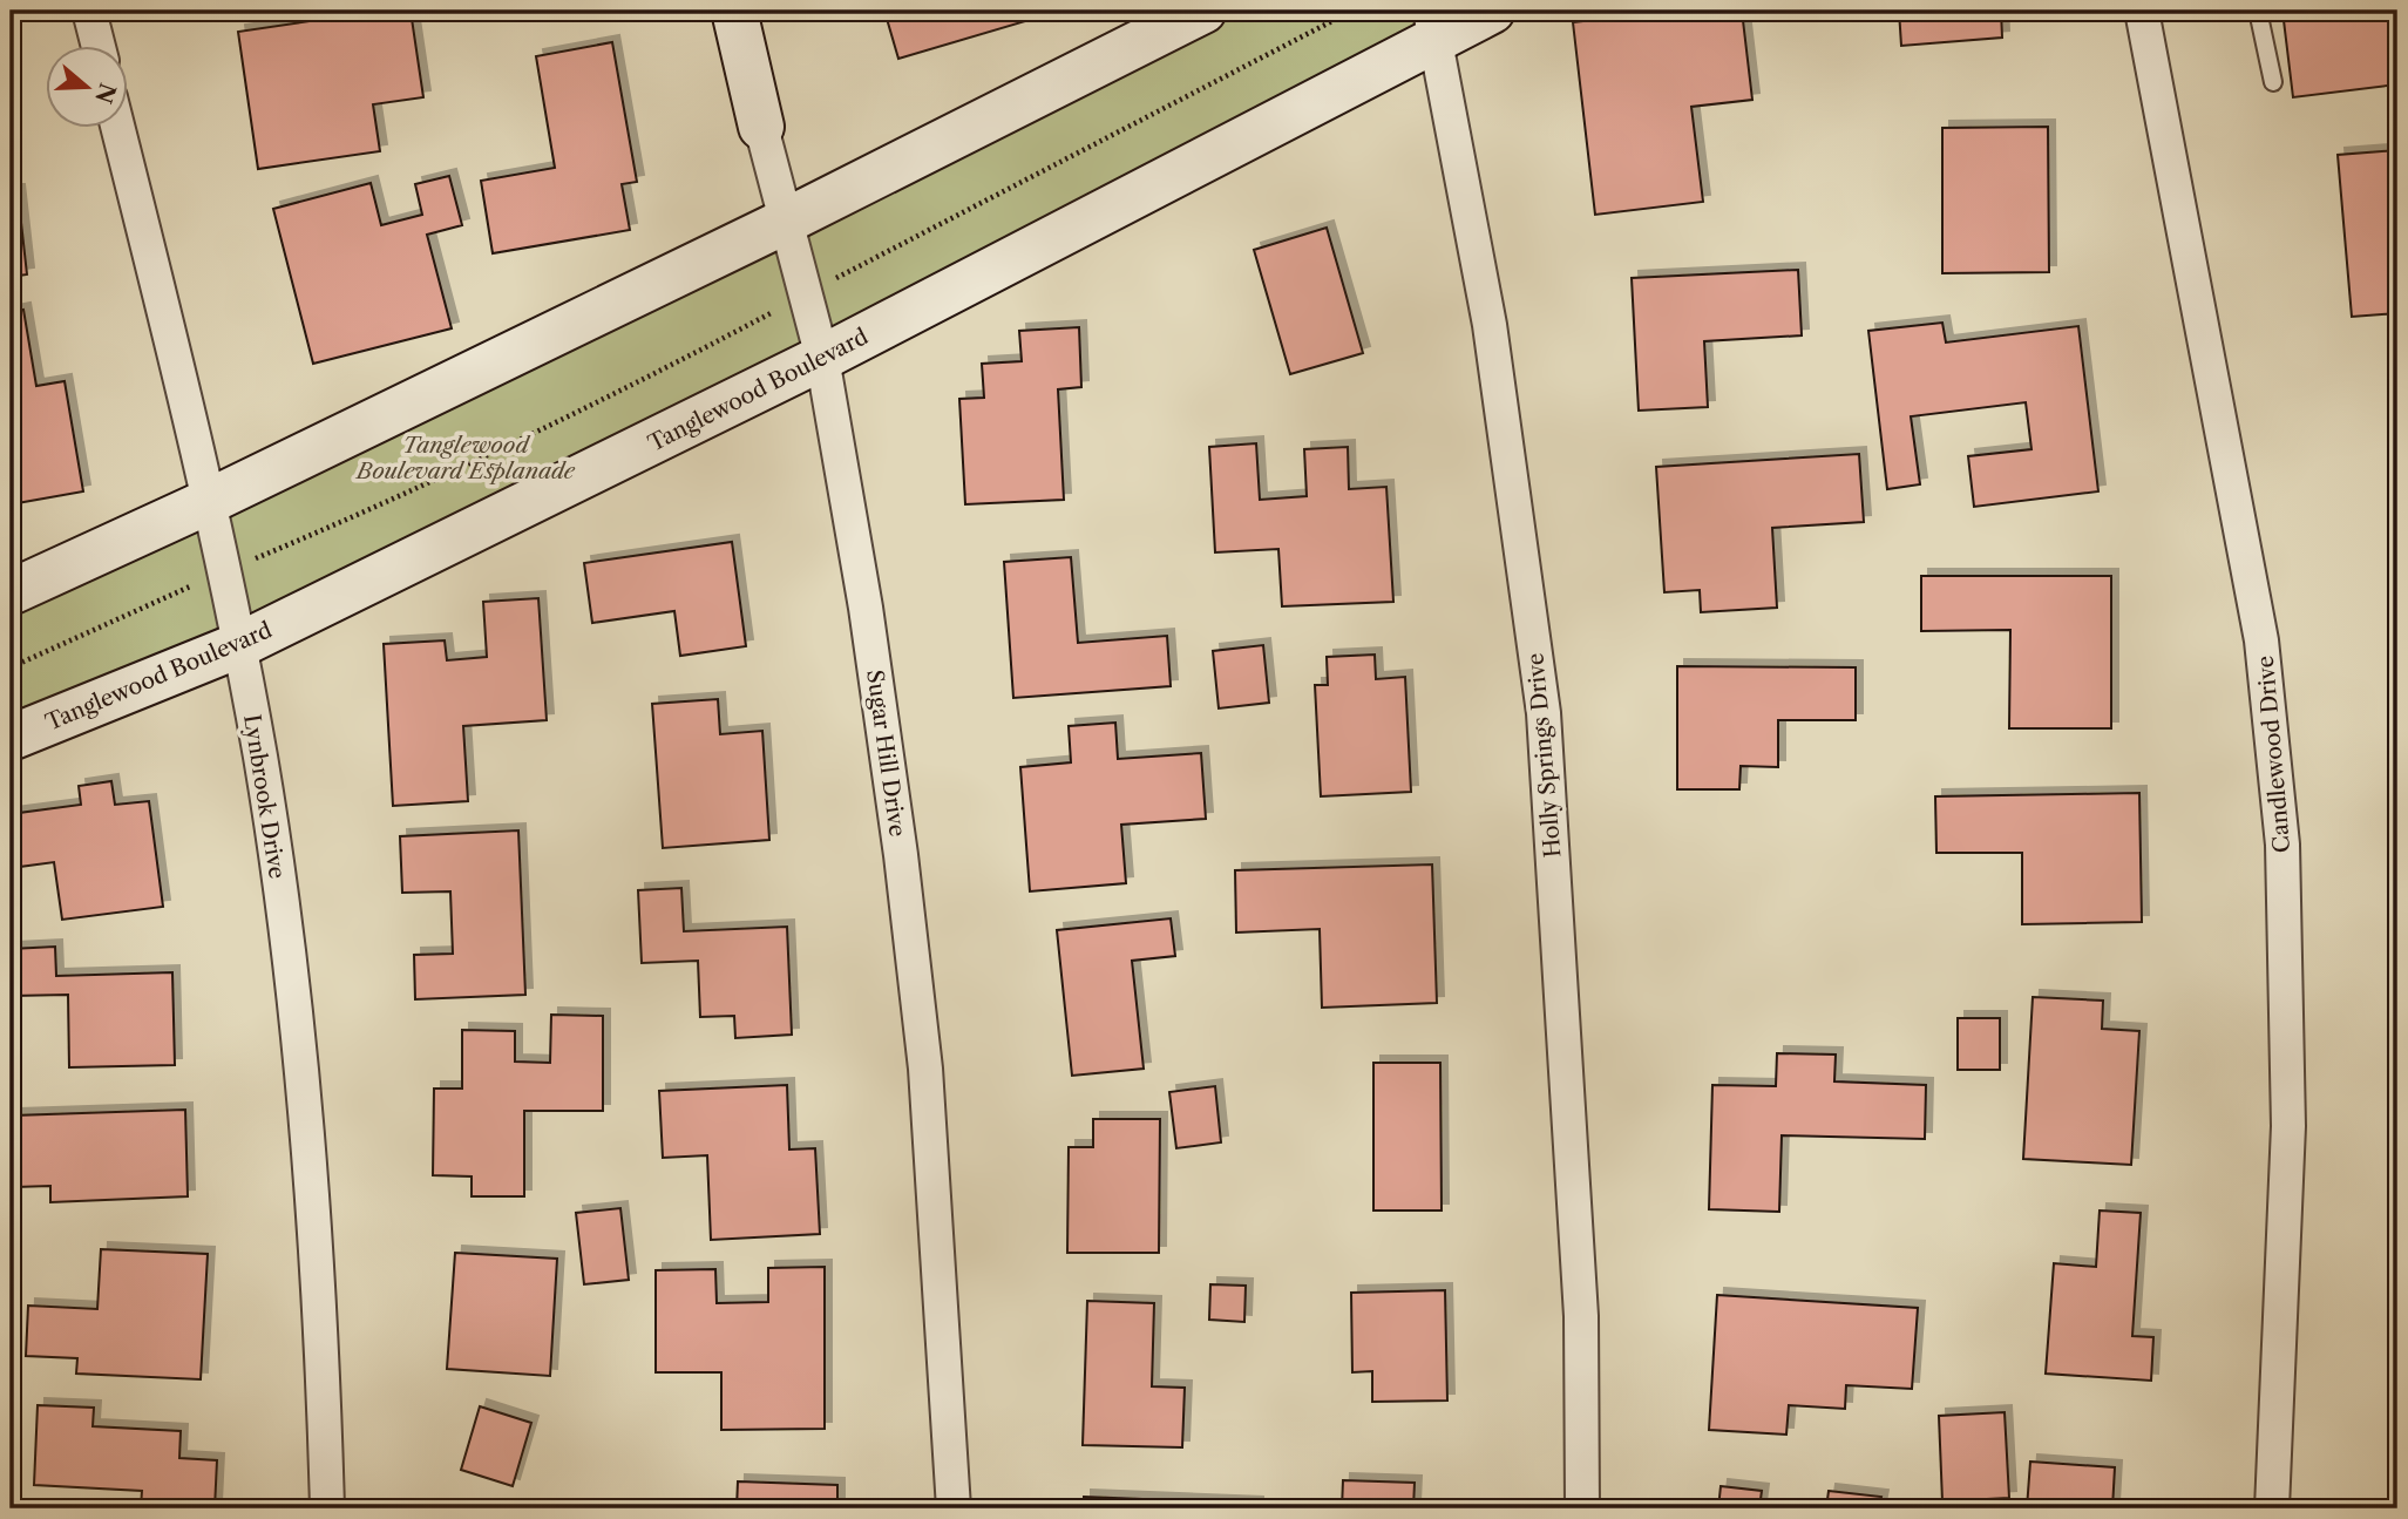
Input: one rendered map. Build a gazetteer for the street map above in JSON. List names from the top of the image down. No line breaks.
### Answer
{"streets":{"street":["Tanglewood Boulevard","Sugar Hill Drive","Candlewood Drive","Holly Springs Drive","Lynbrook Drive"]},"crossings":[["Tanglewood Boulevard","Sugar Hill Drive"],["Tanglewood Boulevard","Holly Springs Drive"],["Tanglewood Boulevard","Lynbrook Drive"]],"parks":["Tanglewood Boulevard Esplanade"],"north":"right"}
